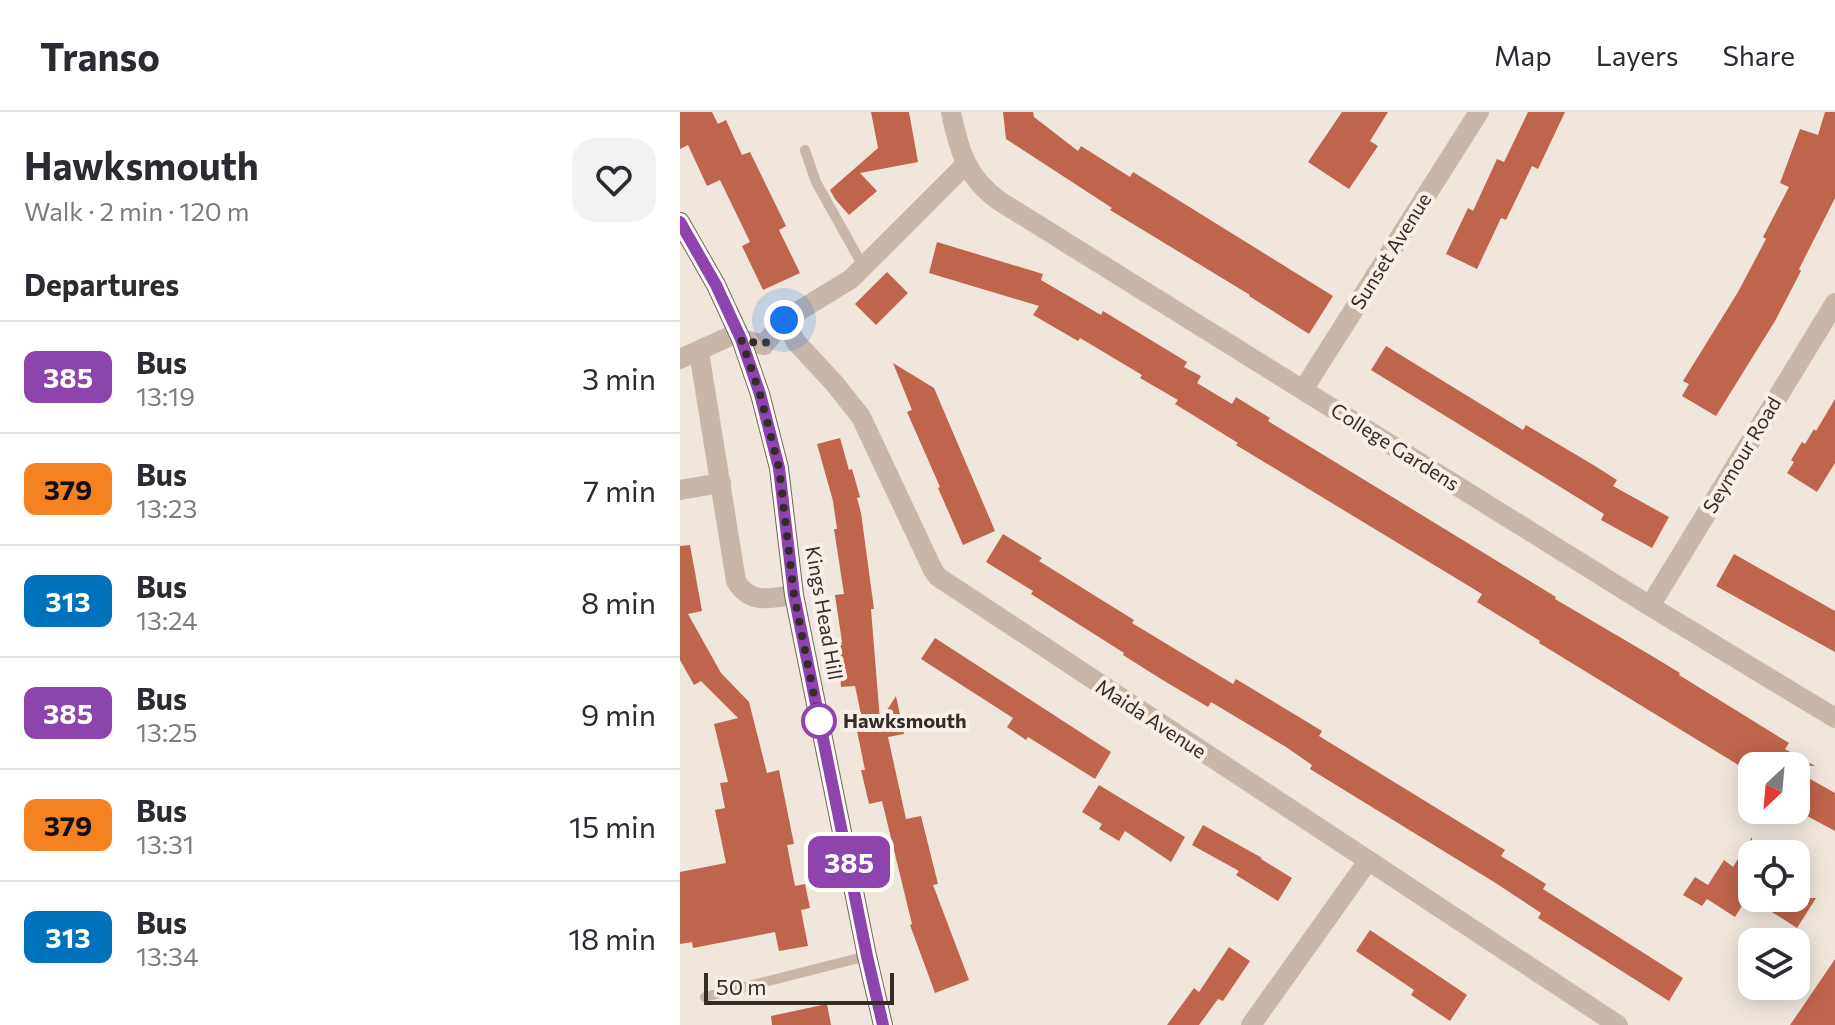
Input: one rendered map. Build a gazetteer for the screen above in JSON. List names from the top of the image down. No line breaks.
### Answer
{"streets":{"main road":["Kings Head Hill"],"street":["Sunset Avenue","College Gardens","Seymour Road","Maida Avenue"]},"crossings":[["Sunset Avenue","College Gardens"],["College Gardens","Seymour Road"]],"places":["Hawksmouth"],"lines":["bus line 385"],"scale_bar":"50 m","north":"bottom left","page":{"header":"Transo","nav":["Map","Layers","Share"],"heading":[["Hawksmouth","Walk · 2 min · 120 m"],"Departures"],"on_map":"385","list":[{"mark":"385","name":"Bus","note":"13:19","value":"3 min"},{"mark":"379","name":"Bus","note":"13:23","value":"7 min"},{"mark":"313","name":"Bus","note":"13:24","value":"8 min"},{"mark":"385","name":"Bus","note":"13:25","value":"9 min"},{"mark":"379","name":"Bus","note":"13:31","value":"15 min"},{"mark":"313","name":"Bus","note":"13:34","value":"18 min"}],"scale":"50 m"}}
